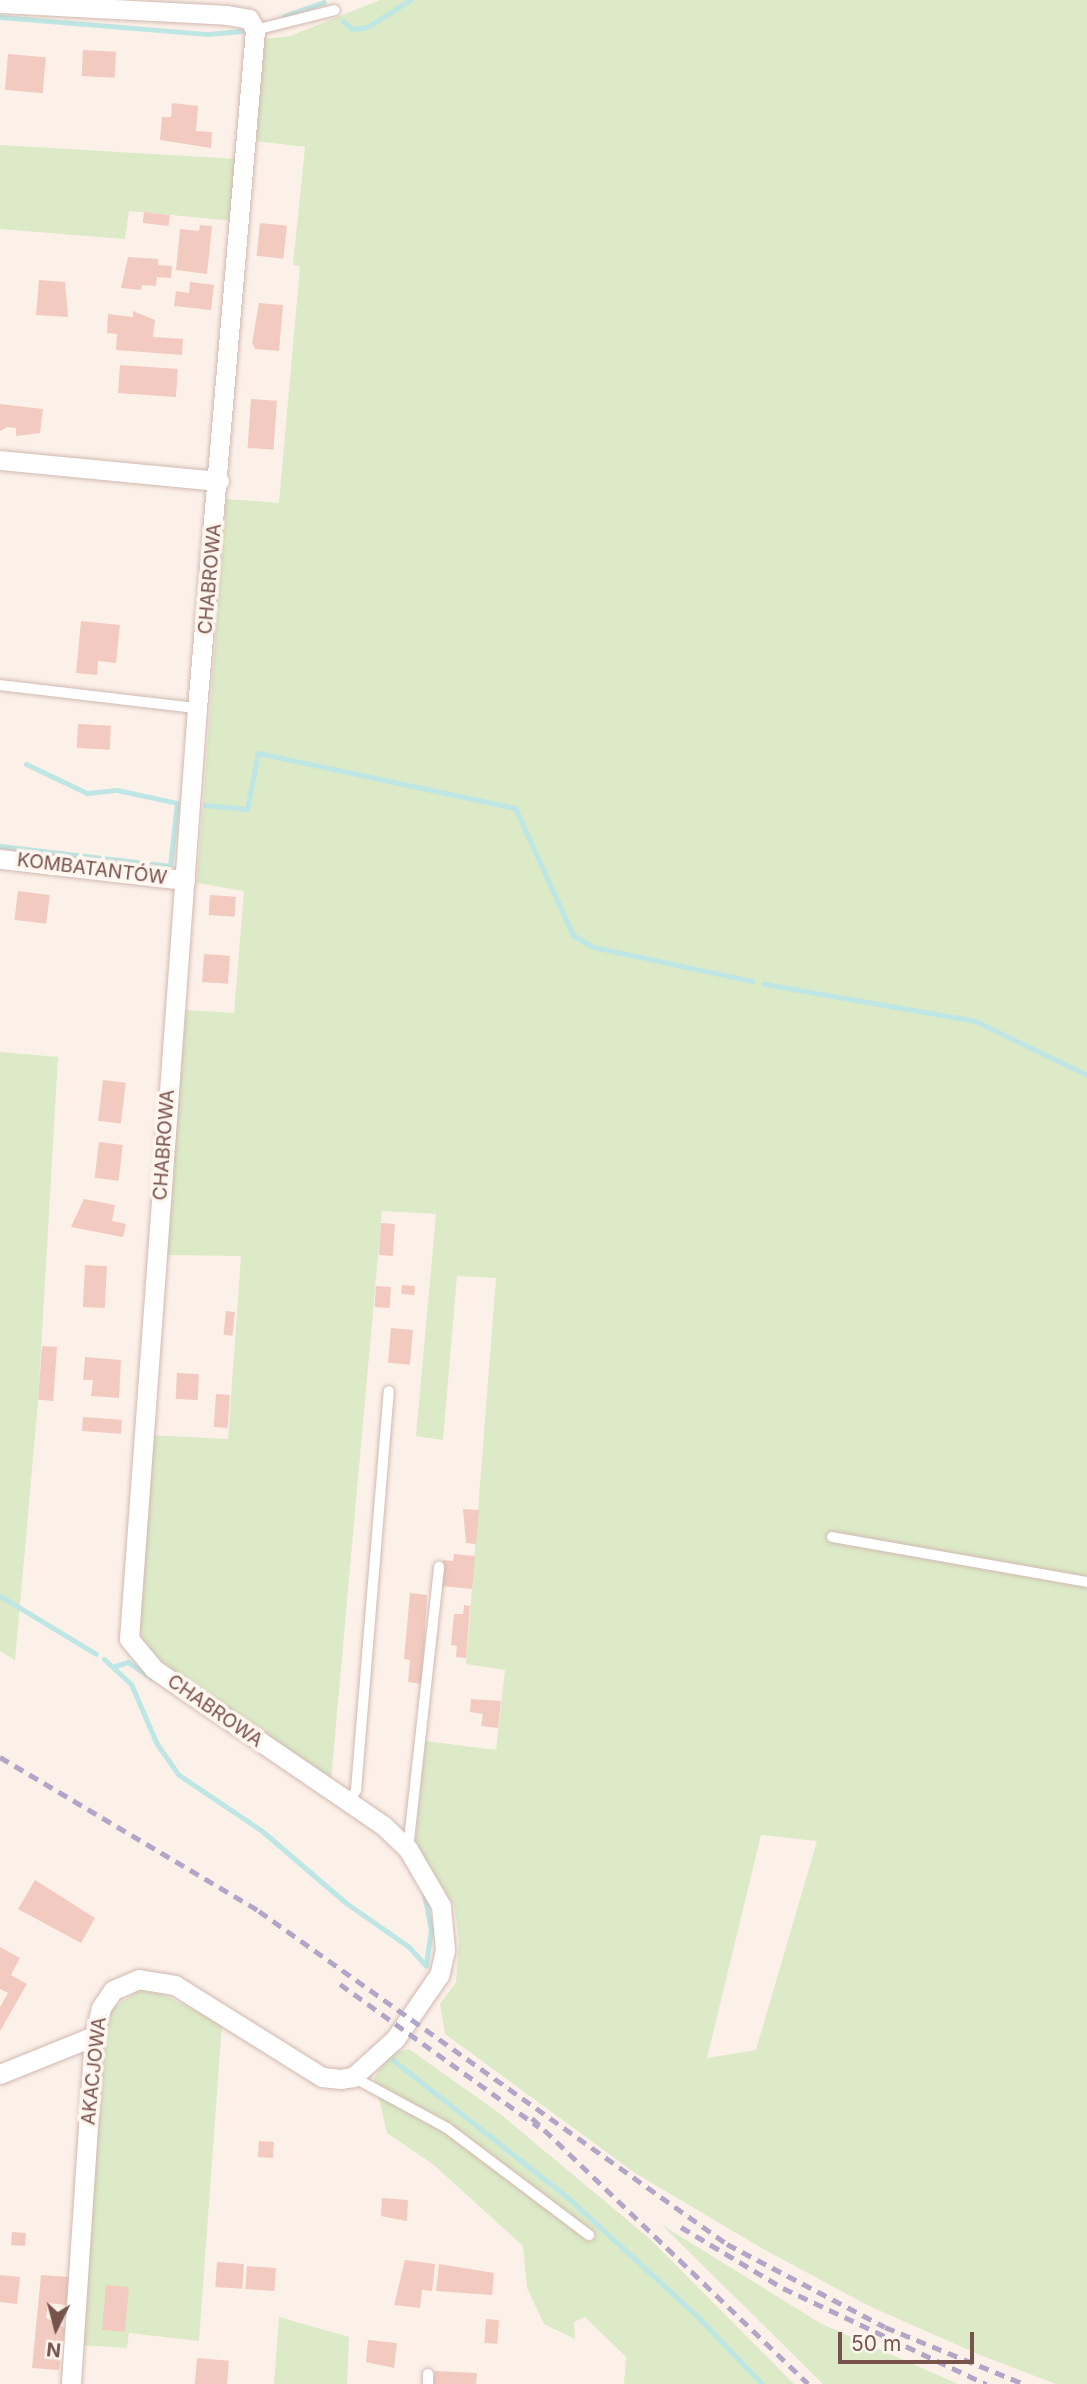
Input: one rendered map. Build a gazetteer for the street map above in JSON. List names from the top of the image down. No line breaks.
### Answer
{"streets":{"street":["CHABROWA","KOMBATANTÓW","AKACJOWA"]},"crossings":[["CHABROWA","KOMBATANTÓW"],["CHABROWA","AKACJOWA"]],"scale_bar":"50 m","north":"bottom"}
